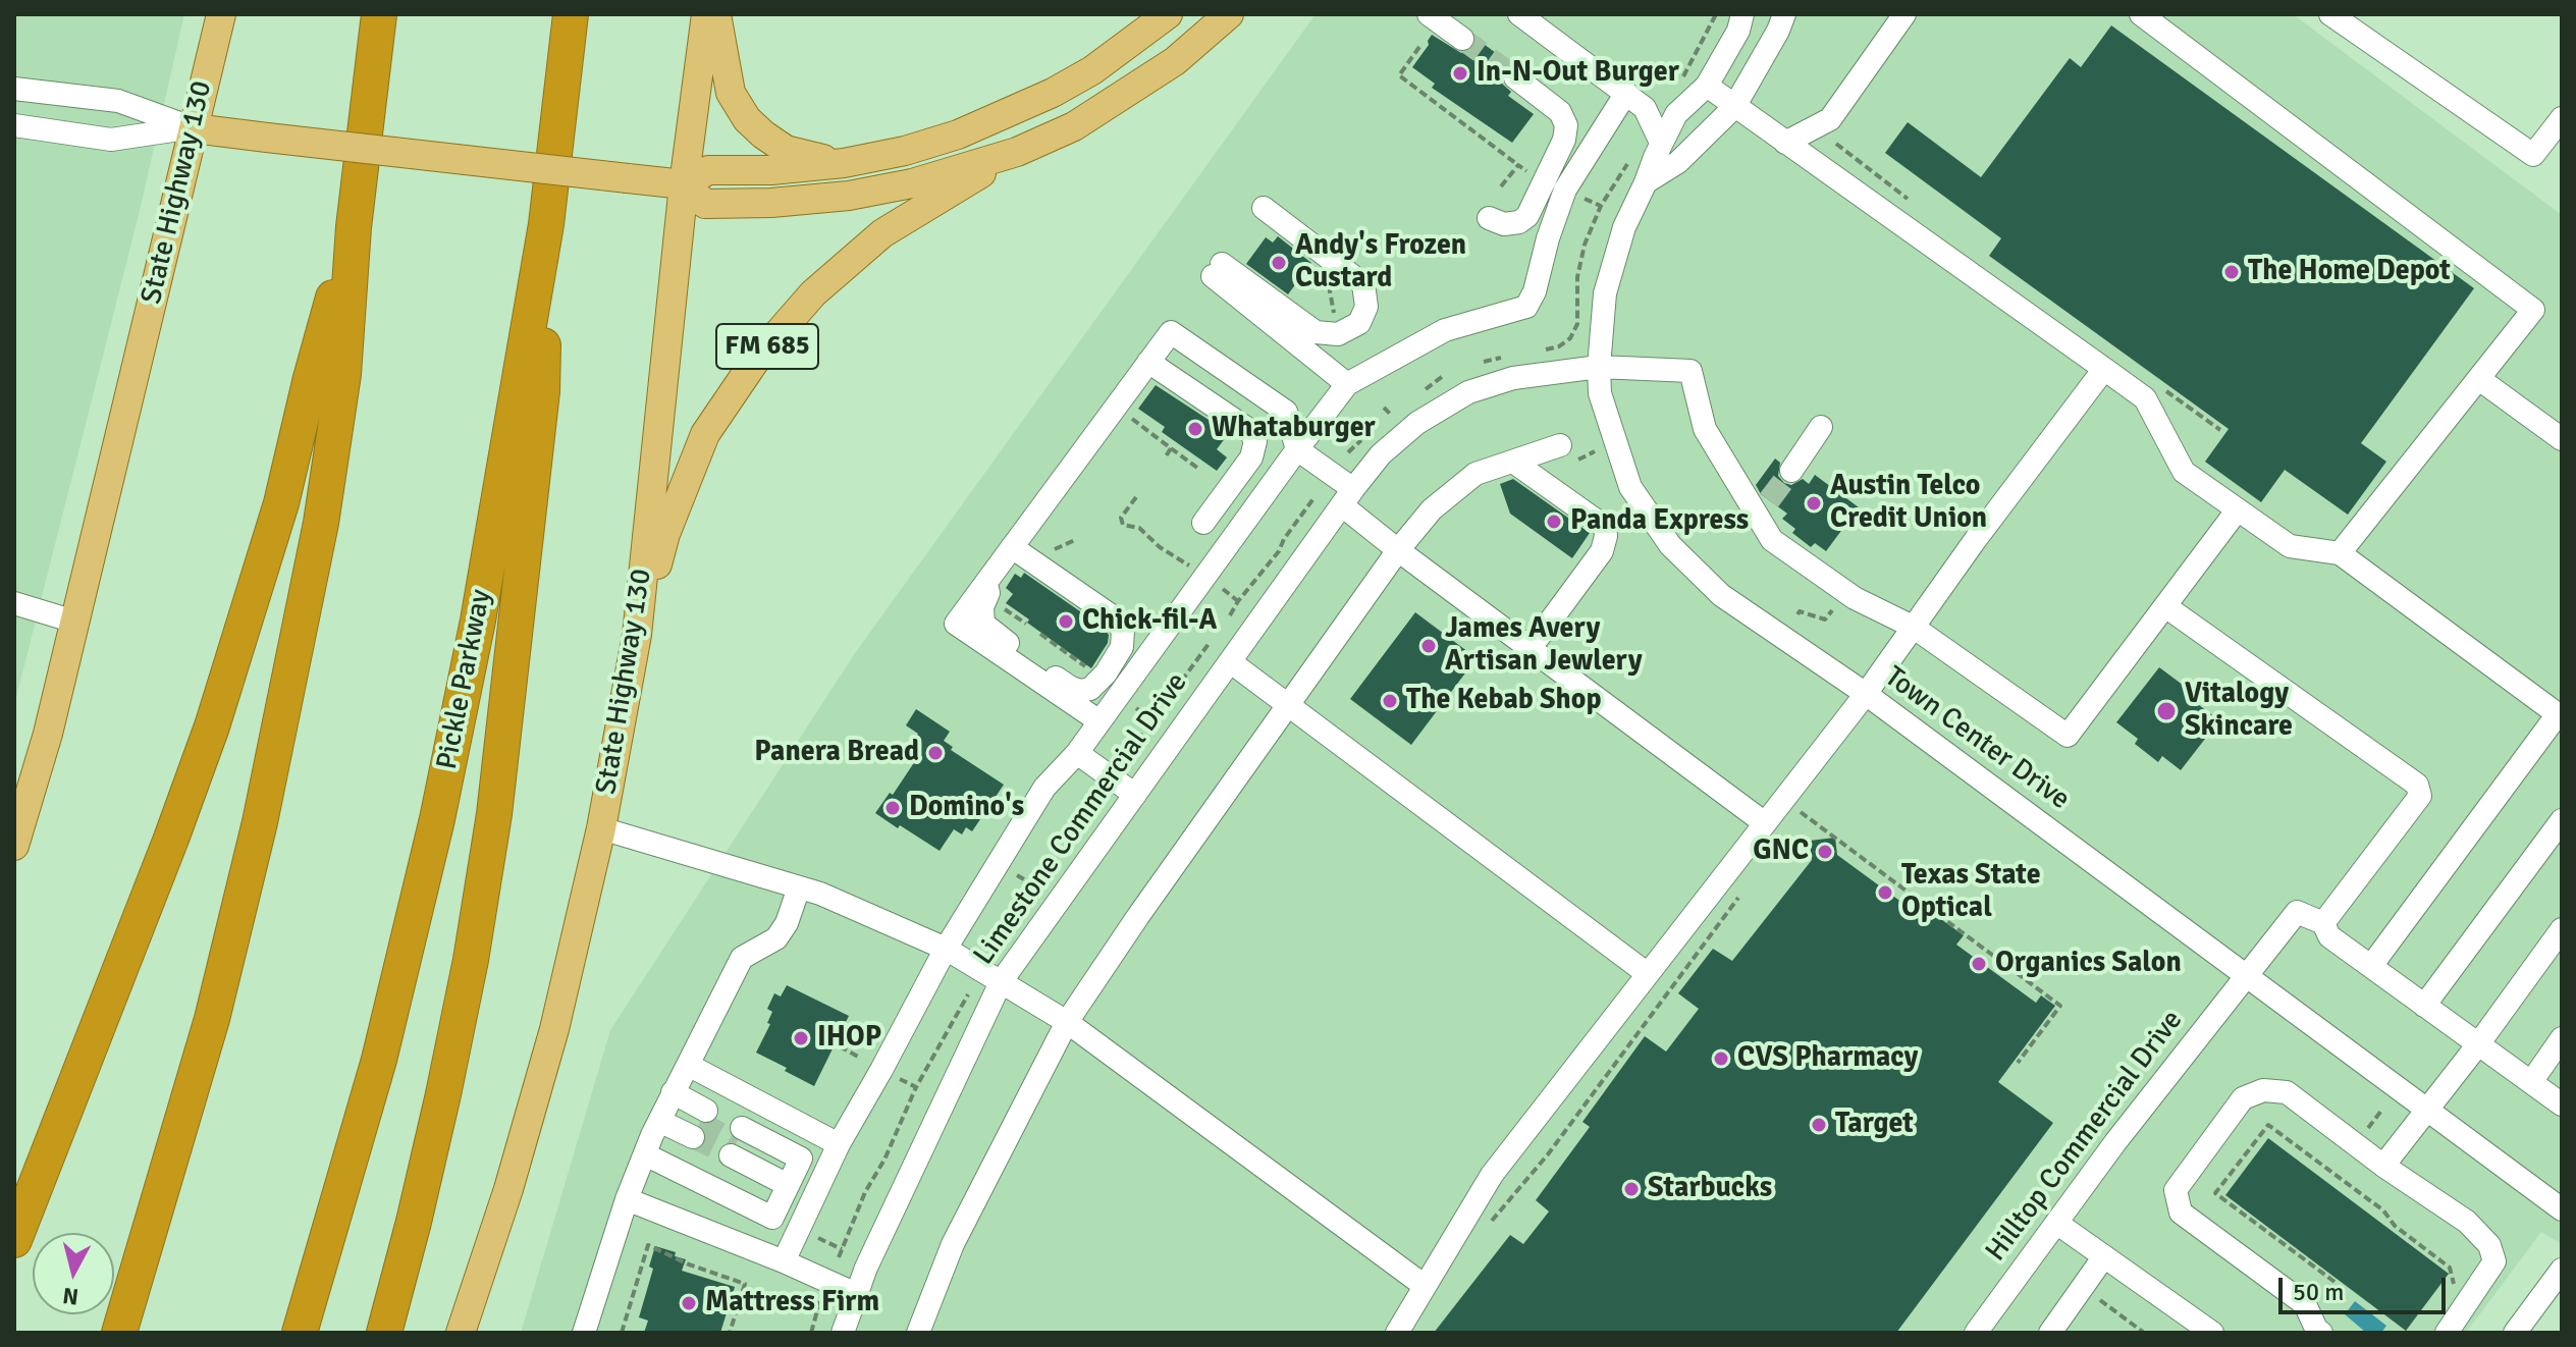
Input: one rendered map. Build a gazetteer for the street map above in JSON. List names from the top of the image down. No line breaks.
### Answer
{"streets":{"highway":["Pickle Parkway"],"main road":["State Highway 130","FM 685"],"street":["Town Center Drive","Limestone Commercial Drive","Hilltop Commercial Drive"]},"crossings":[["State Highway 130","FM 685"],["Town Center Drive","Limestone Commercial Drive"],["Town Center Drive","Hilltop Commercial Drive"]],"places":["In-N-Out Burger","Andy's Frozen Custard","The Home Depot","Whataburger","Austin Telco Credit Union","Panda Express","Chick-fil-A","James Avery Artisan Jewlery","The Kebab Shop","Vitalogy Skincare","Panera Bread","Domino's","GNC","Texas State Optical","Organics Salon","IHOP","CVS Pharmacy","Target","Starbucks","Mattress Firm"],"scale_bar":"50 m","north":"bottom"}
